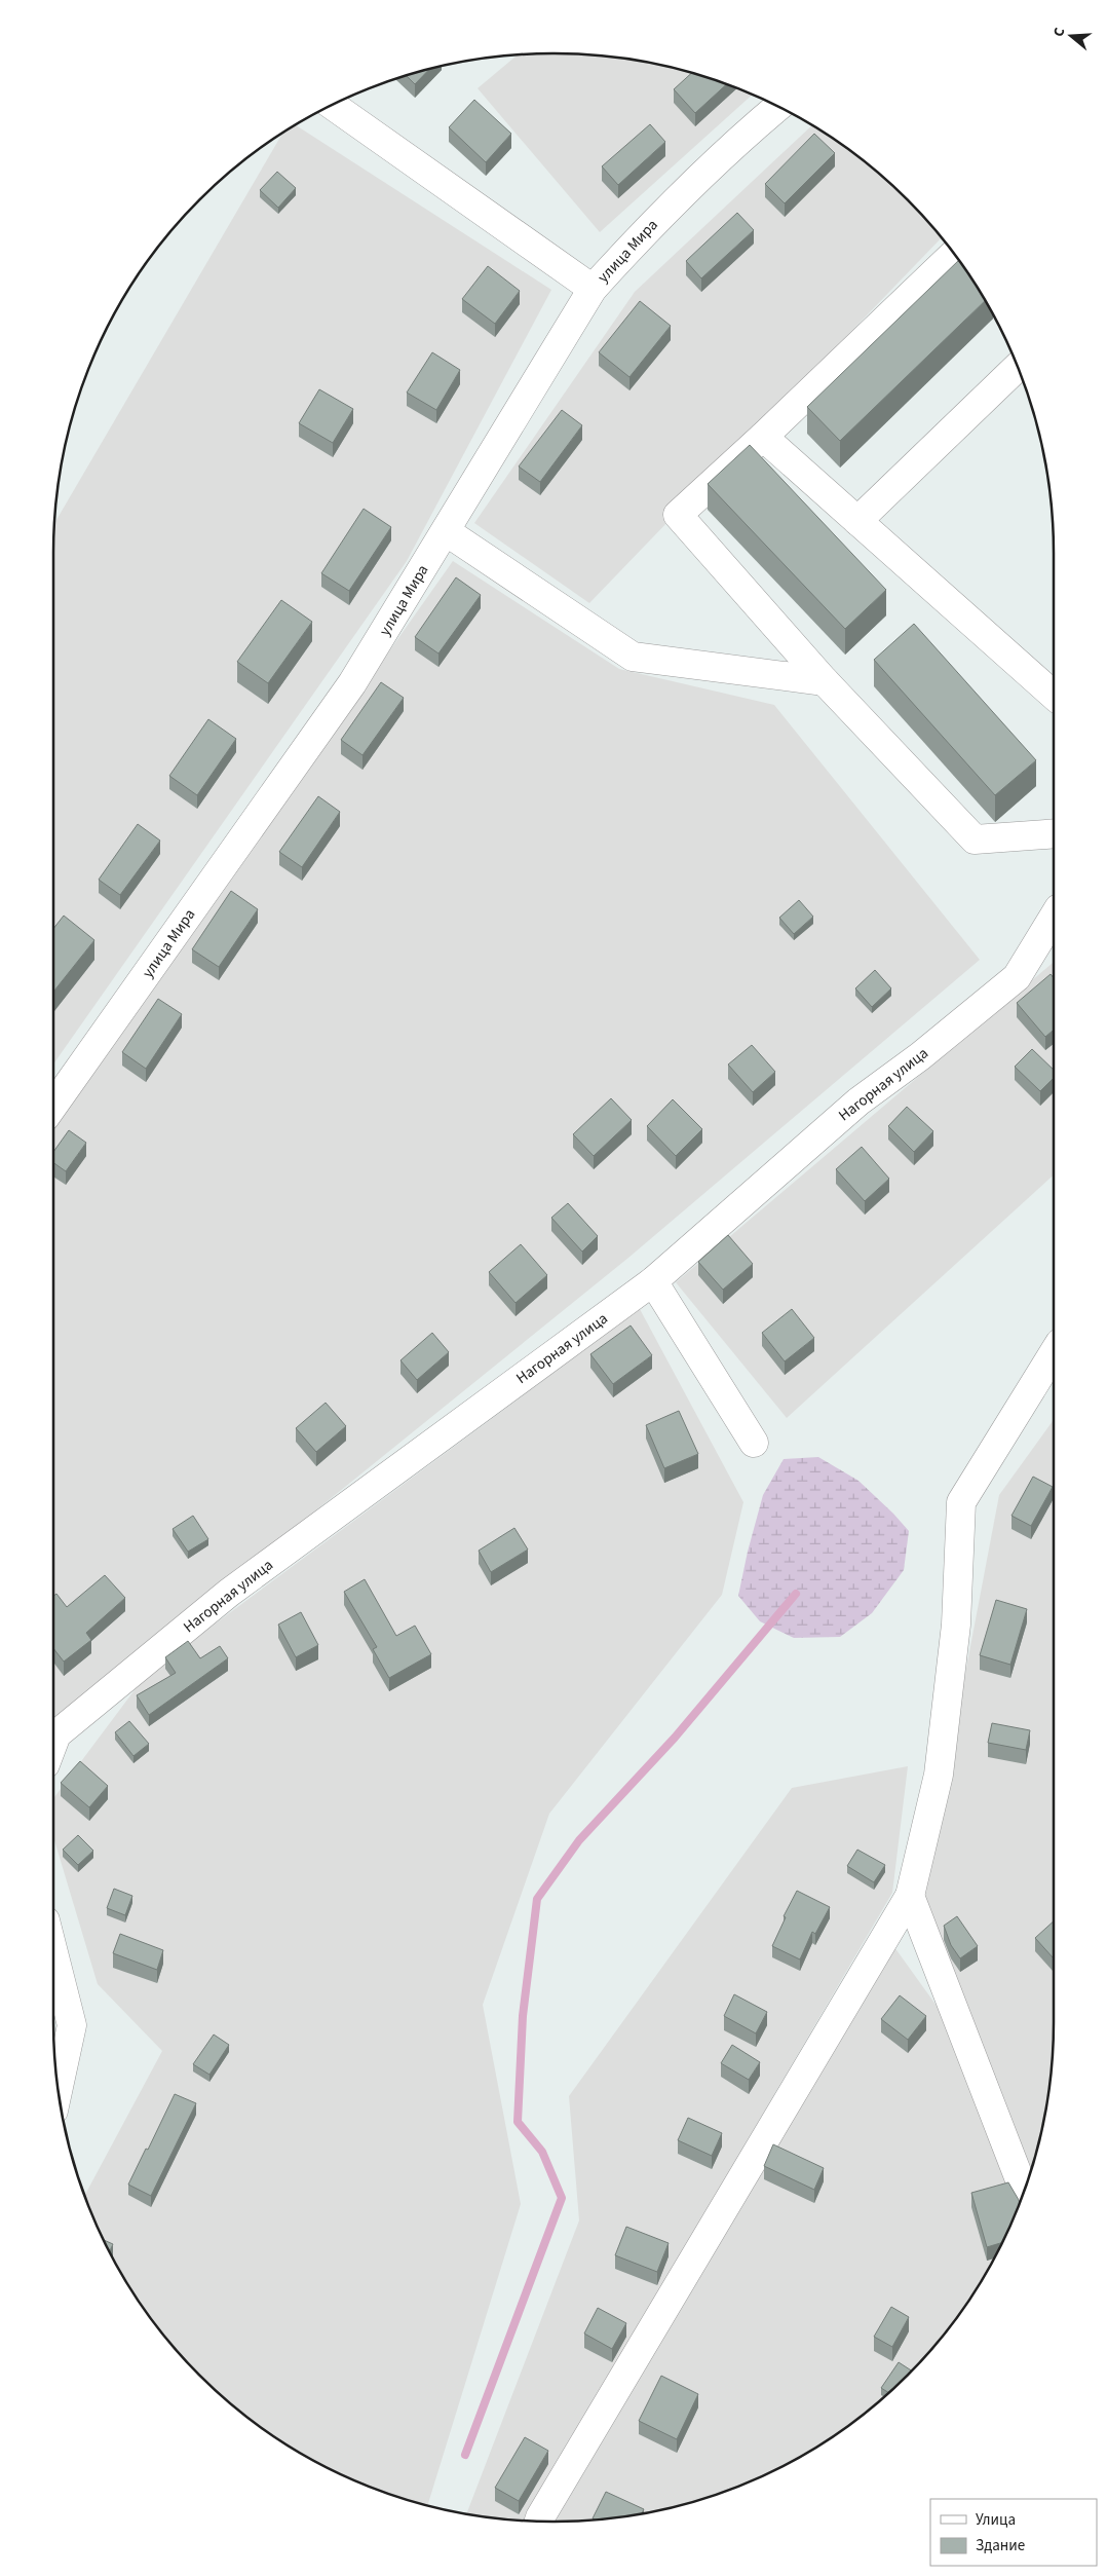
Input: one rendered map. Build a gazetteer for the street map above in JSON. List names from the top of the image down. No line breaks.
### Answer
{"streets":{"street":["улица Мира","Нагорная улица"]},"legend":["Улица","Здание"],"north":"left"}
